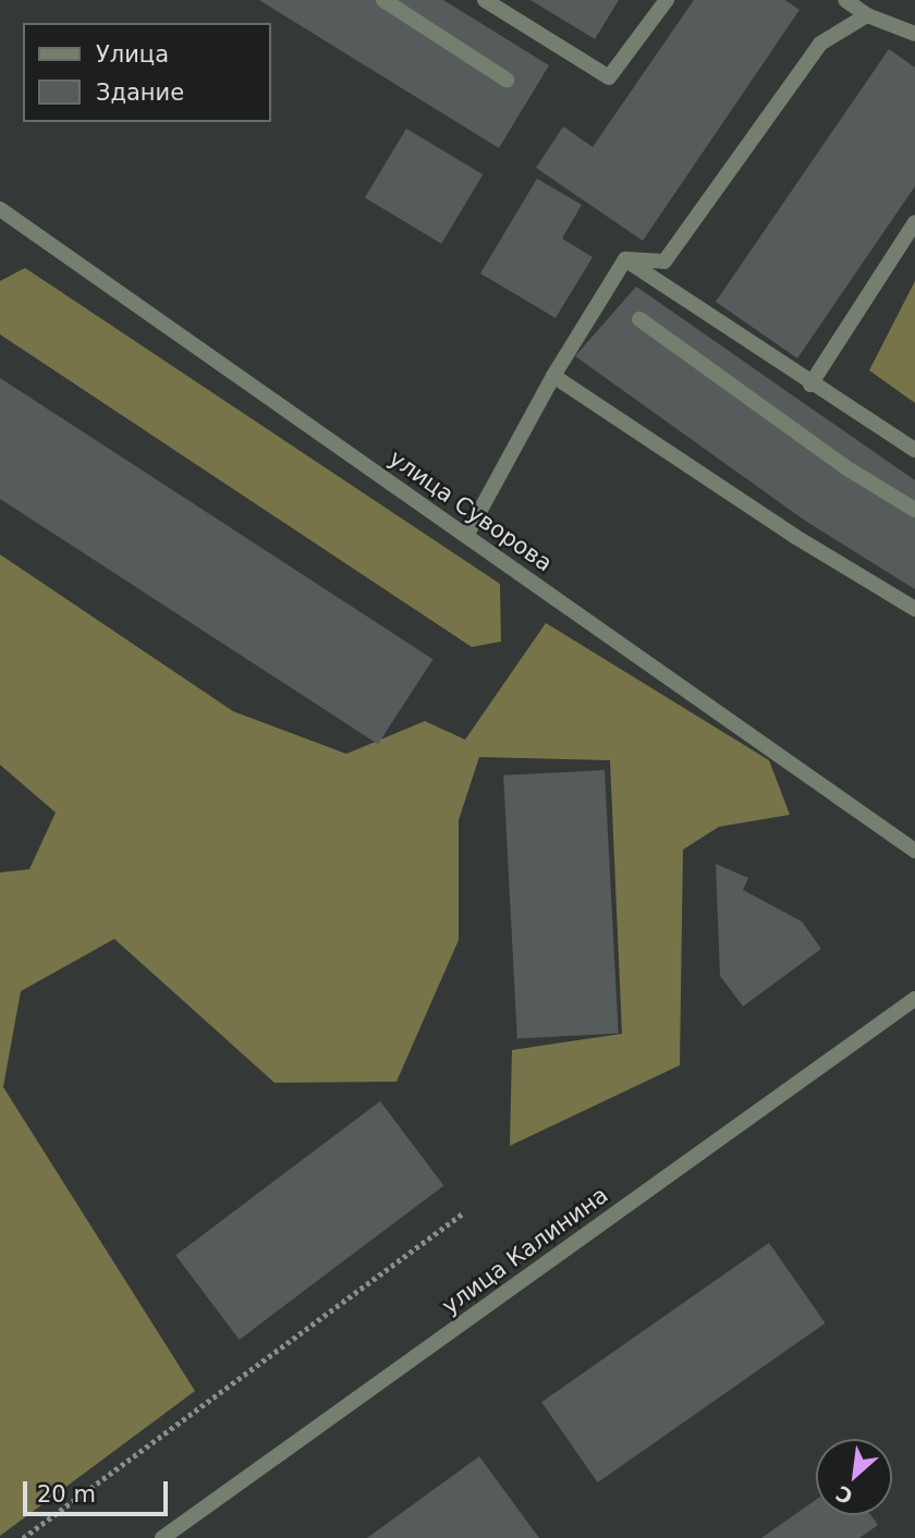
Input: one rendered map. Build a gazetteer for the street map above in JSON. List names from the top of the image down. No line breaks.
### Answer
{"streets":{"street":["улица Суворова","улица Калинина"]},"legend":["Улица","Здание"],"scale_bar":"20 m","north":"bottom left"}
